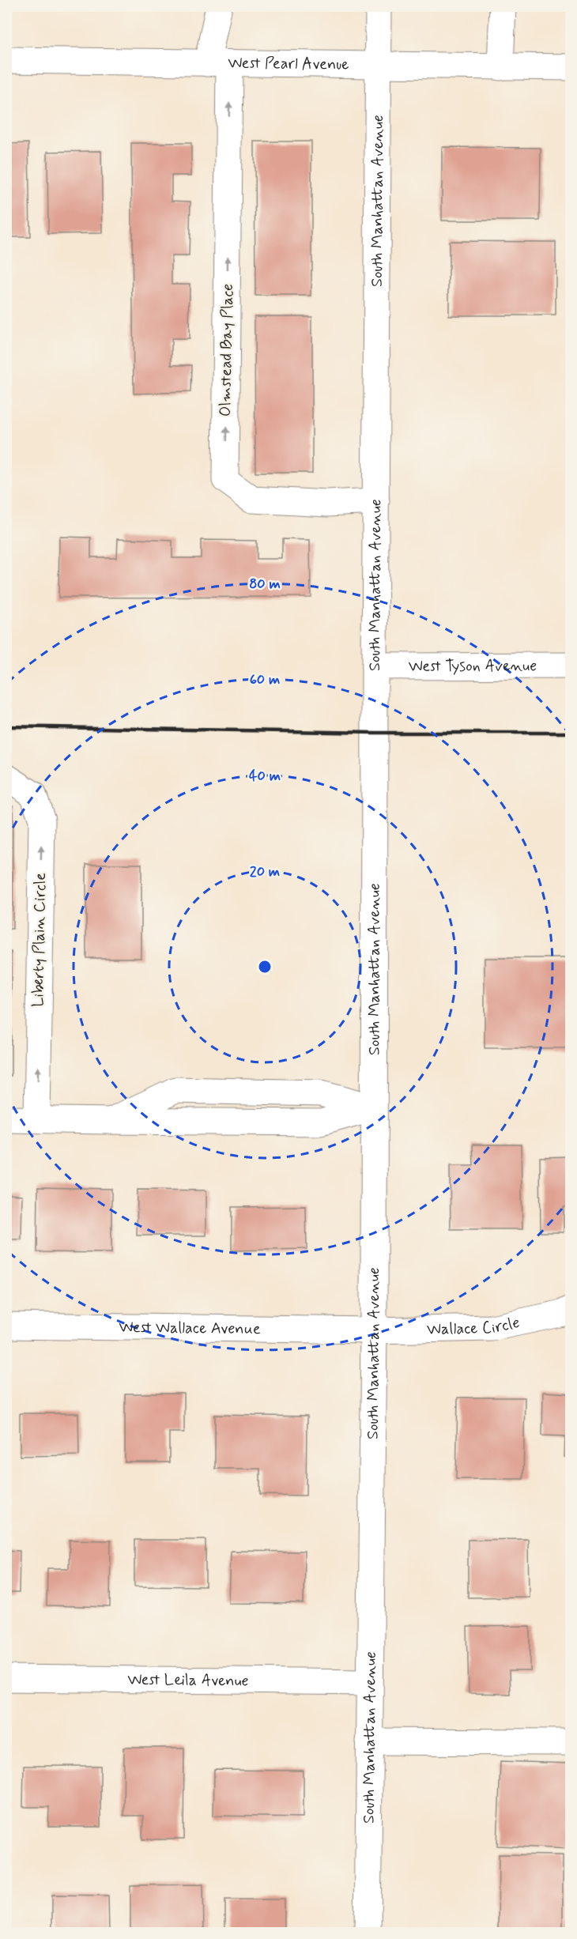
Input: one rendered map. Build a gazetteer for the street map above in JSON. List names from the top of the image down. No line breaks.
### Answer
{"streets":{"street":["West Pearl Avenue","South Manhattan Avenue","Olmstead Bay Place","West Tyson Avenue","Liberty Plain Circle","Wallace Circle","West Wallace Avenue","West Leila Avenue"]},"crossings":[["West Pearl Avenue","South Manhattan Avenue"],["West Pearl Avenue","Olmstead Bay Place"],["South Manhattan Avenue","Olmstead Bay Place"],["South Manhattan Avenue","West Tyson Avenue"],["South Manhattan Avenue","Wallace Circle"],["South Manhattan Avenue","West Wallace Avenue"],["South Manhattan Avenue","West Leila Avenue"],["Wallace Circle","West Wallace Avenue"]],"one_way":["Olmstead Bay Place","Liberty Plain Circle"],"rings":["80 m","60 m","40 m","20 m"]}
